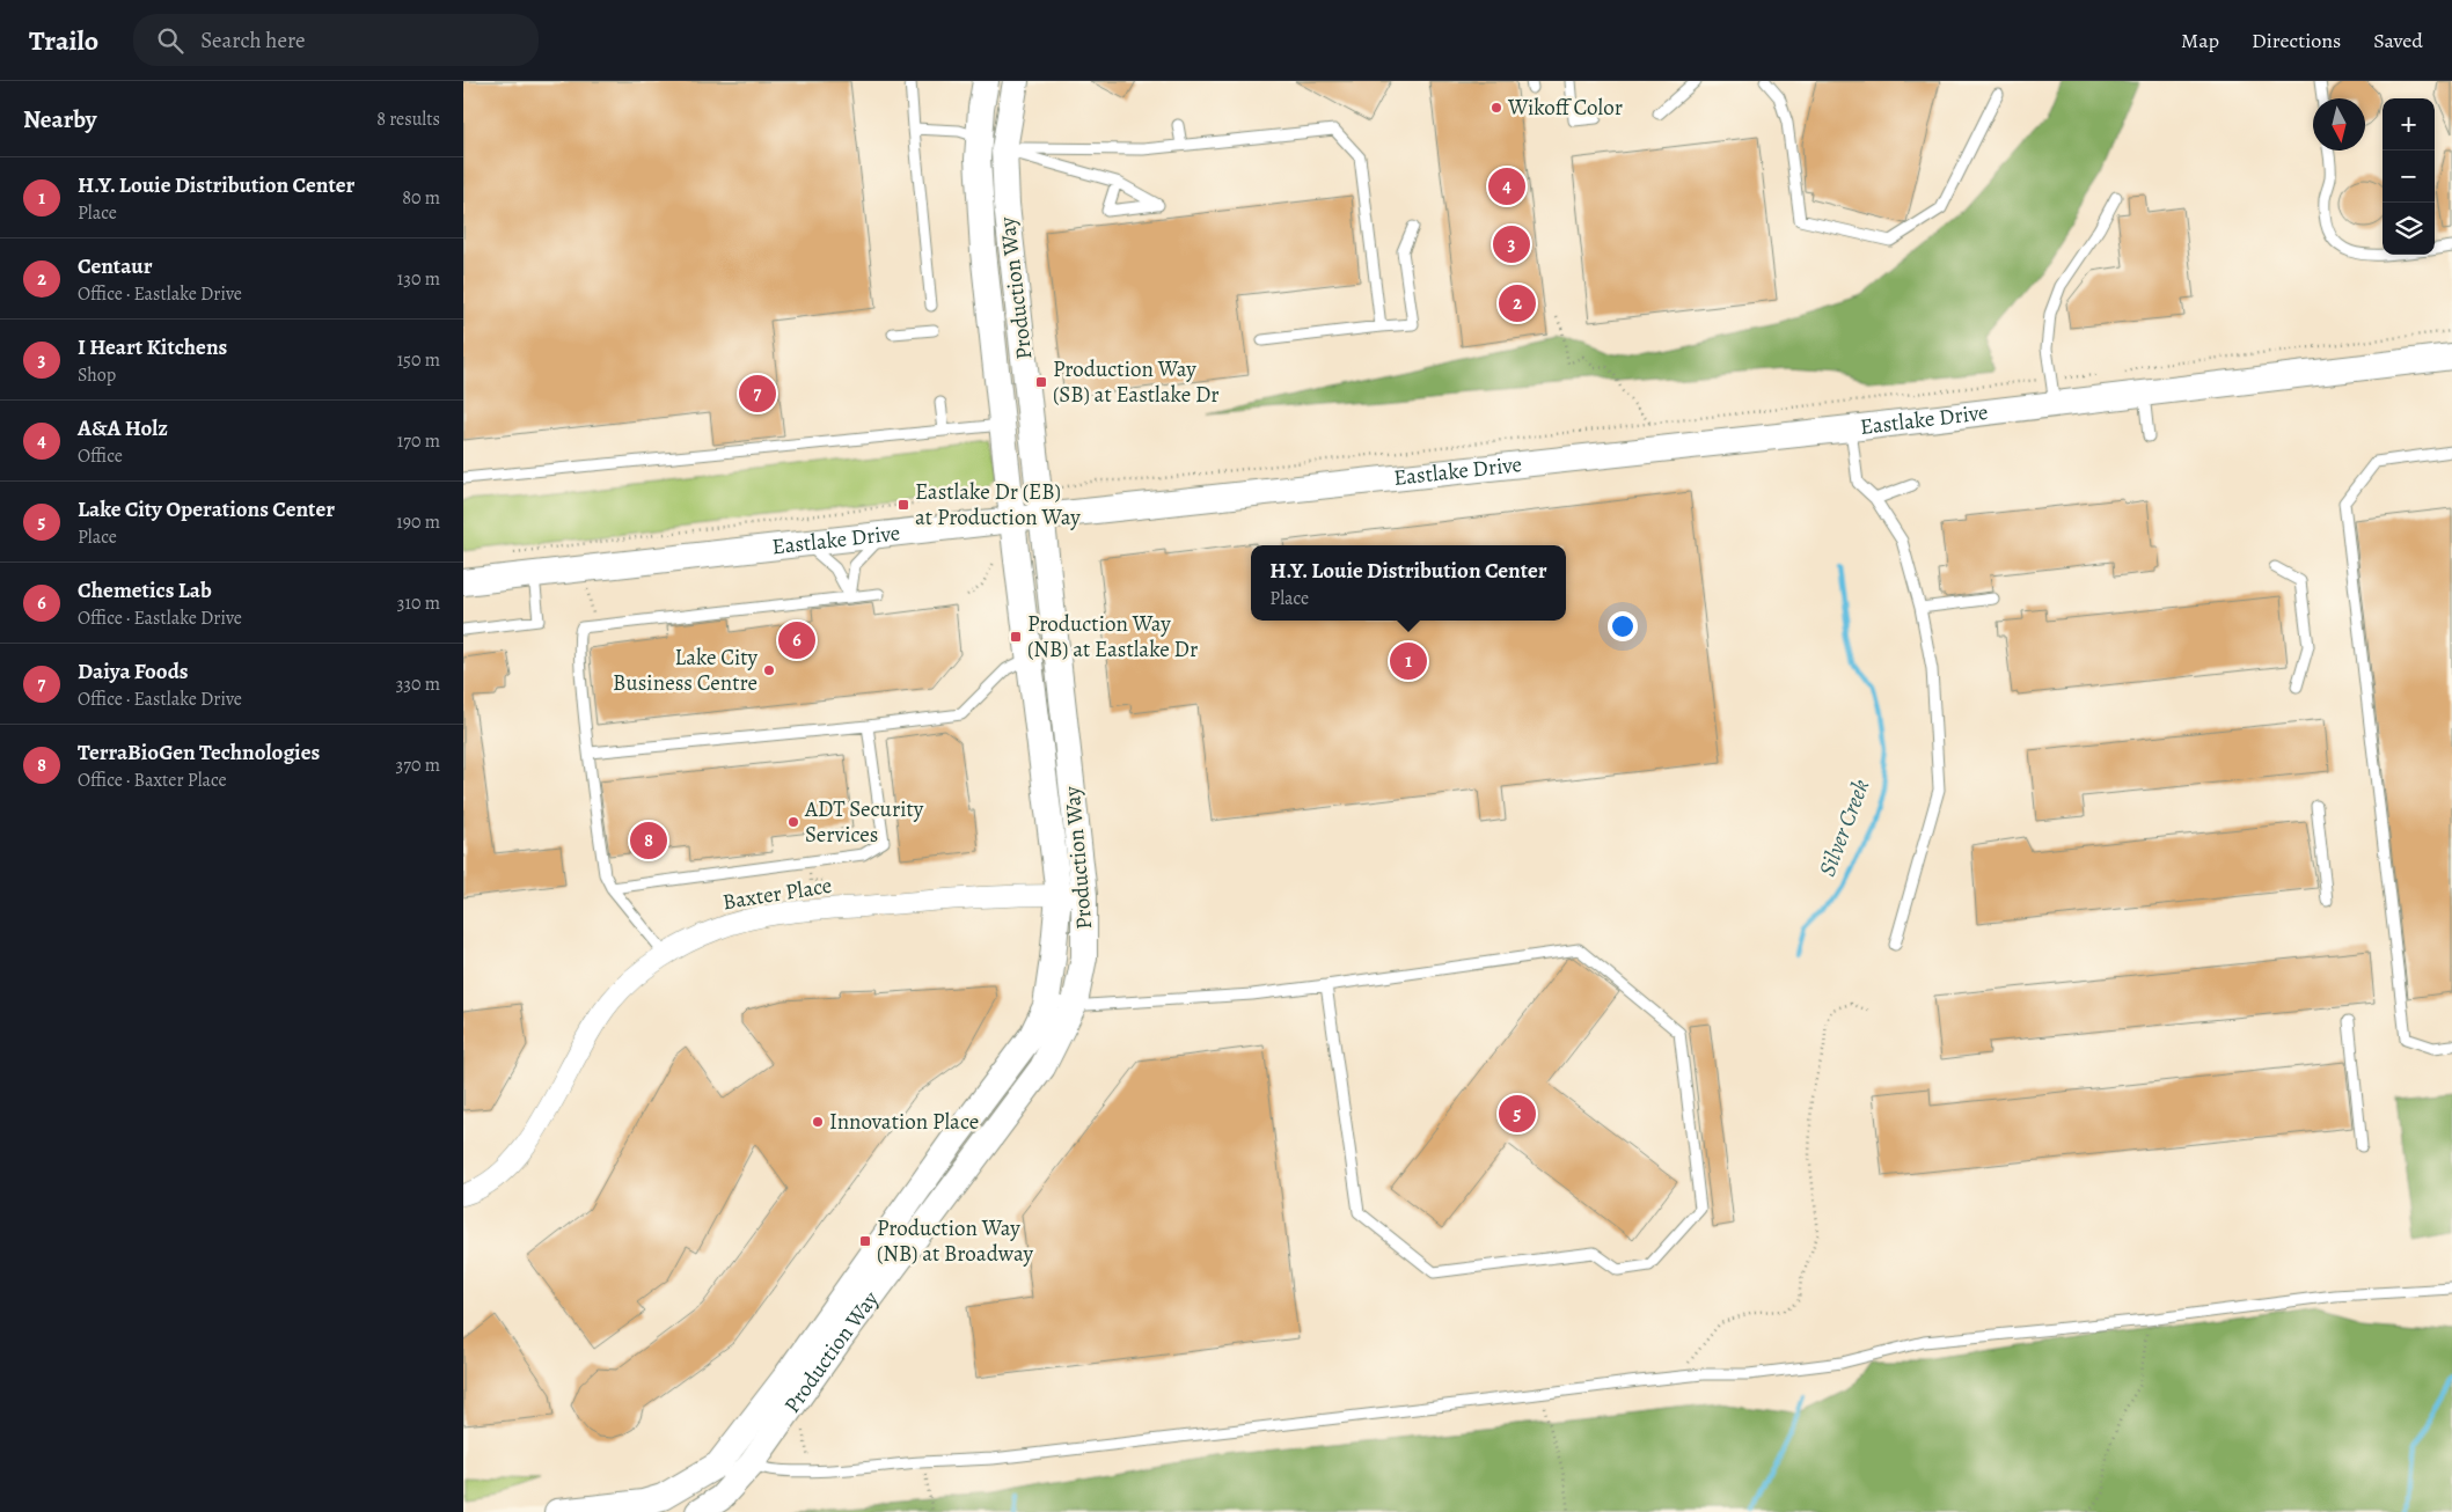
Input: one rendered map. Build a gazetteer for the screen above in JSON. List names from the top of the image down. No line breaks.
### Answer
{"streets":{"street":["Production Way","Eastlake Drive","Baxter Place"]},"crossings":[["Production Way","Eastlake Drive"],["Production Way","Baxter Place"]],"water":["Silver Creek"],"places":{"other":["Wikoff Color","Lake City Business Centre","ADT Security Services","Innovation Place"],"transit":["Production Way (SB) at Eastlake Dr","Eastlake Dr (EB) at Production Way","Production Way (NB) at Eastlake Dr","Production Way (NB) at Broadway"]},"north":"bottom","page":{"header":"Trailo","search":"Search here","nav":["Map","Directions","Saved"],"heading":["Nearby","8 results"],"map_buttons":["+","−"],"list":[{"mark":"1","name":"H.Y. Louie Distribution Center","note":"Place","value":"80 m"},{"mark":"2","name":"Centaur","note":"Office · Eastlake Drive","value":"130 m"},{"mark":"3","name":"I Heart Kitchens","note":"Shop","value":"150 m"},{"mark":"4","name":"A&A Holz","note":"Office","value":"170 m"},{"mark":"5","name":"Lake City Operations Center","note":"Place","value":"190 m"},{"mark":"6","name":"Chemetics Lab","note":"Office · Eastlake Drive","value":"310 m"},{"mark":"7","name":"Daiya Foods","note":"Office · Eastlake Drive","value":"330 m"},{"mark":"8","name":"TerraBioGen Technologies","note":"Office · Baxter Place","value":"370 m"}],"pins":["4","3","2","7","6","1","8","5"],"popup":["H.Y. Louie Distribution Center","Place"]}}
